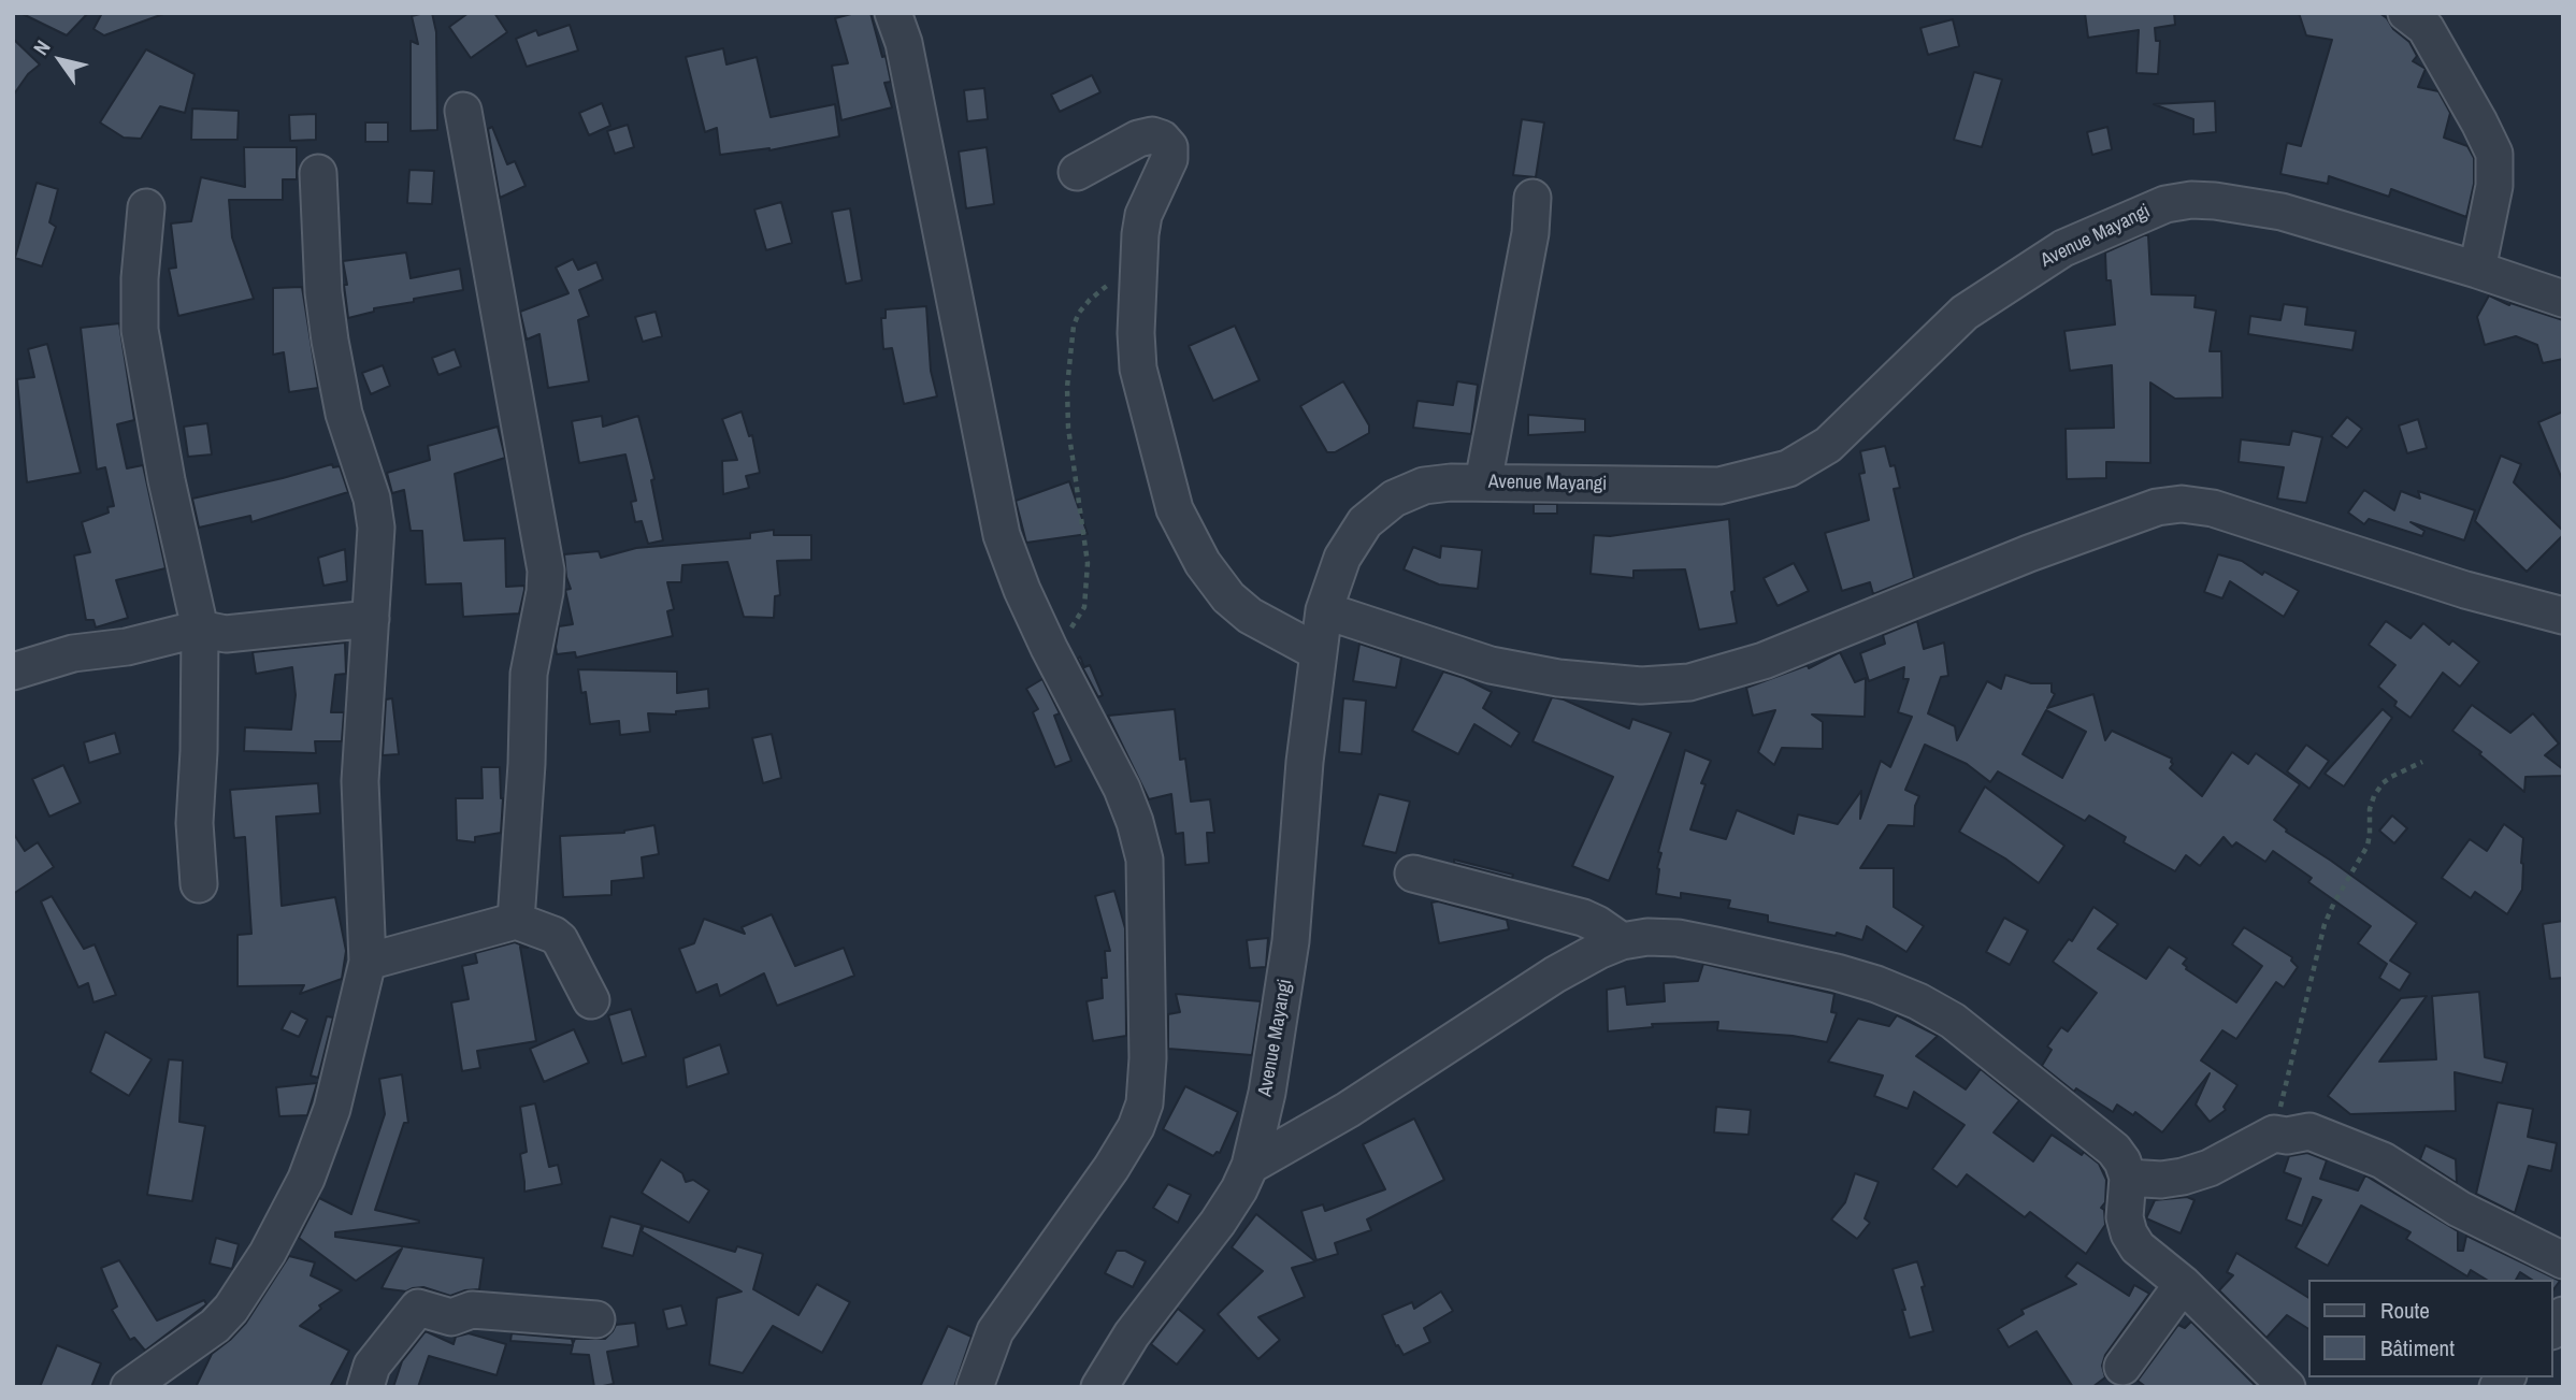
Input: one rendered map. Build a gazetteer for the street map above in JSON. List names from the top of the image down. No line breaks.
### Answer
{"streets":{"street":["Avenue Mayangi"]},"legend":["Route","Bâtiment"],"north":"top left"}
